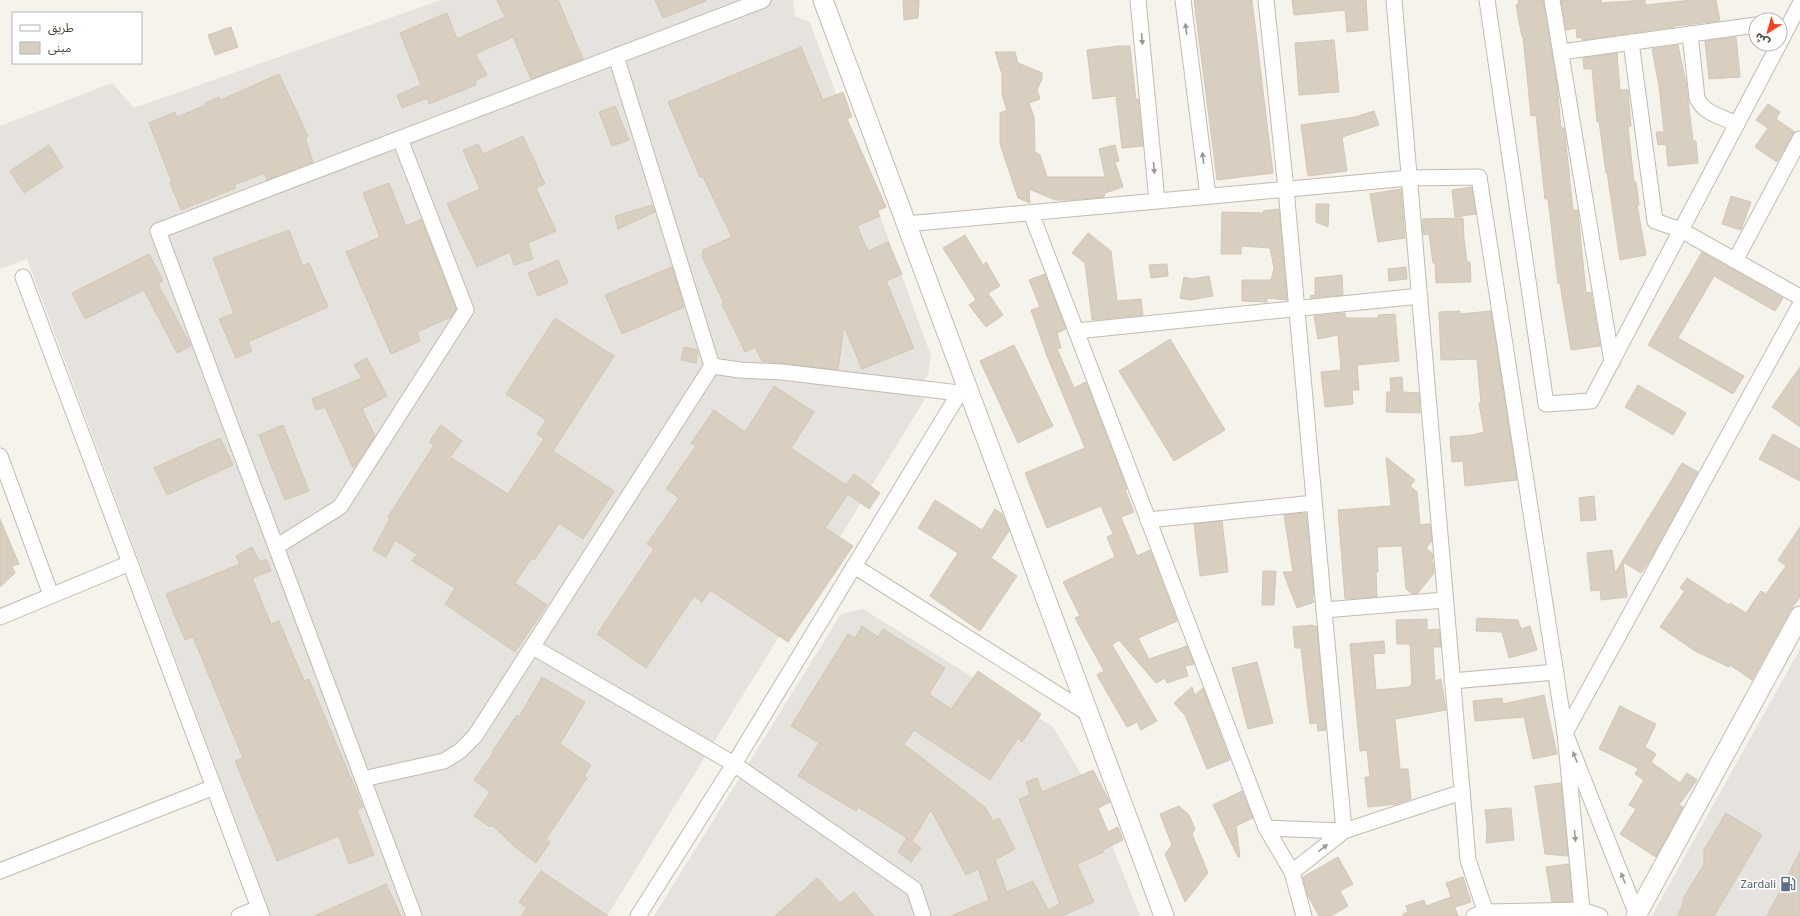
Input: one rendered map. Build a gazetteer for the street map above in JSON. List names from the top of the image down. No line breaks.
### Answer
{"places":{"fuel station":["Zardali"]},"legend":["طريق","مبنى"],"north":"bottom left"}
